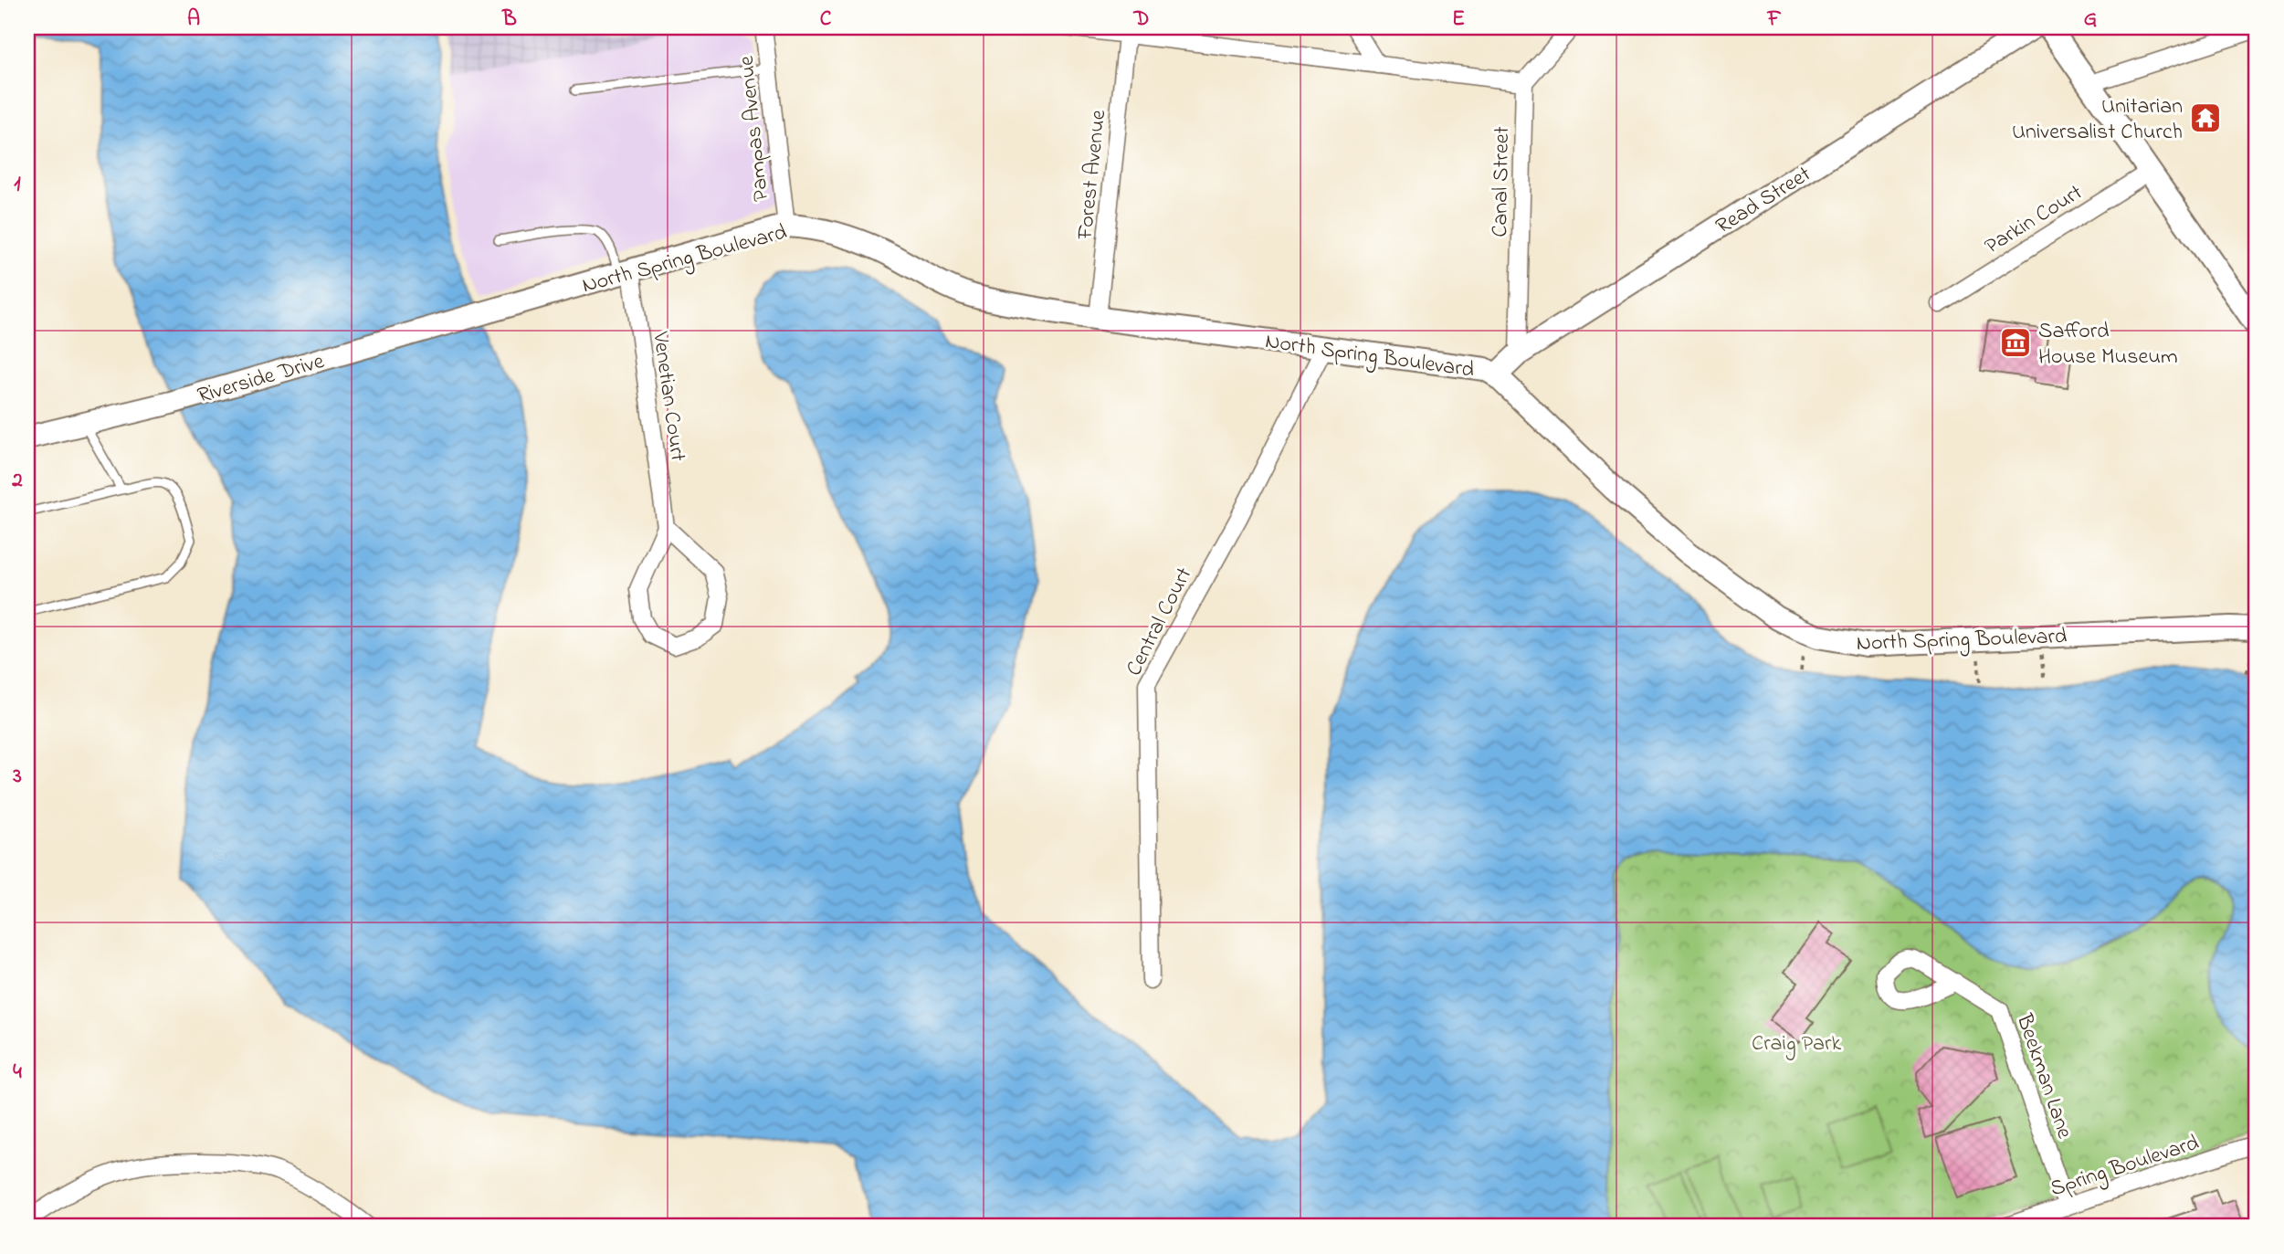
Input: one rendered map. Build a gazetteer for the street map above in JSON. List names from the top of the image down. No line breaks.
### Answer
{"streets":{"street":["Pampas Avenue","Forest Avenue","Canal Street","Read Street","Parkin Court","North Spring Boulevard","Riverside Drive","Venetian Court","Central Court","Beekman Lane","Spring Boulevard"]},"crossings":[["Pampas Avenue","North Spring Boulevard"],["Forest Avenue","North Spring Boulevard"],["Canal Street","Read Street"],["Read Street","North Spring Boulevard"],["North Spring Boulevard","Riverside Drive"],["North Spring Boulevard","Venetian Court"],["North Spring Boulevard","Central Court"],["Beekman Lane","Spring Boulevard"]],"parks":["Craig Park"],"places":{"temple":["Unitarian Universalist Church"],"museum":["Safford House Museum"]},"grid":{"columns":["A","B","C","D","E","F","G"],"rows":["1","2","3","4"]}}
